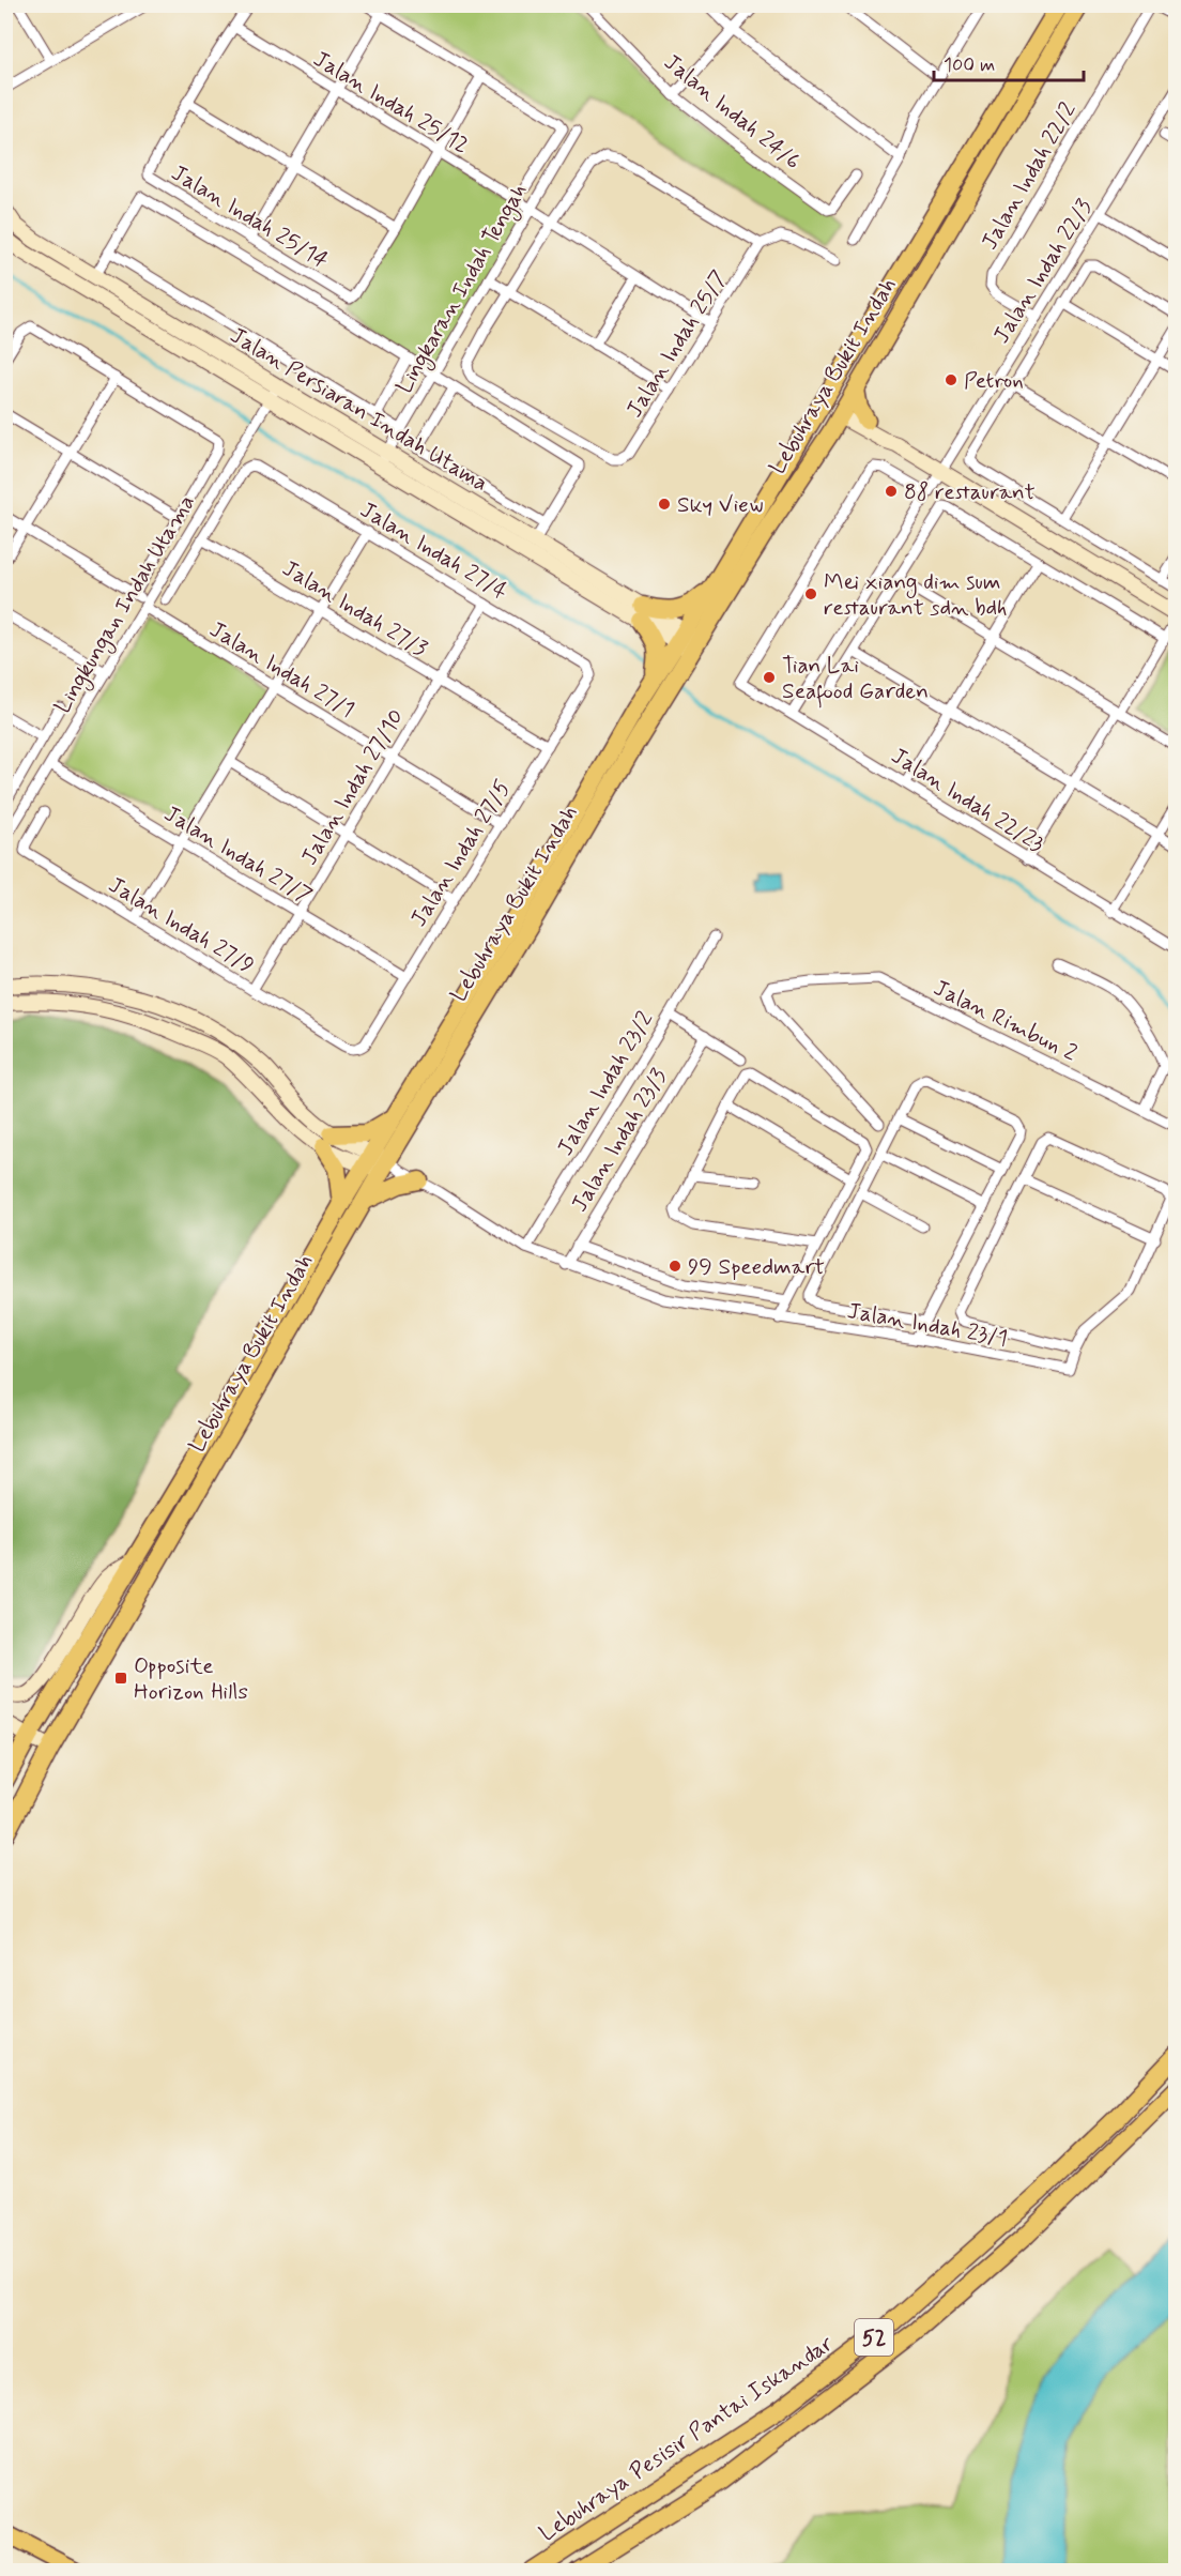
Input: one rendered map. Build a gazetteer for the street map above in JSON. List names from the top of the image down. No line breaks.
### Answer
{"streets":{"highway":["Lebuhraya Bukit Indah","52","Lebuhraya Pesisir Pantai Iskandar"],"main road":["Jalan Persiaran Indah Utama"],"street":["Jalan Indah 25/12","Jalan Indah 24/6","Jalan Indah 22/2","Jalan Indah 25/14","Jalan Indah 22/3","Lingkaran Indah Tengah","Jalan Indah 25/7","Jalan Indah 27/4","Lingkungan Indah Utama","Jalan Indah 27/3","Jalan Indah 27/1","Jalan Indah 27/10","Jalan Indah 22/23","Jalan Indah 27/5","Jalan Indah 27/7","Jalan Indah 27/9","Jalan Rimbun 2","Jalan Indah 23/2","Jalan Indah 23/3","Jalan Indah 23/1"]},"crossings":[["Jalan Indah 25/12","Jalan Indah 25/14"],["Jalan Indah 25/12","Lingkaran Indah Tengah"],["Jalan Indah 25/12","Jalan Indah 25/7"],["Jalan Indah 22/2","Jalan Indah 22/3"],["Jalan Indah 22/3","Jalan Indah 22/23"],["Lingkaran Indah Tengah","Jalan Persiaran Indah Utama"],["Lebuhraya Bukit Indah","Jalan Persiaran Indah Utama"],["Lebuhraya Bukit Indah","Jalan Indah 23/1"],["Jalan Persiaran Indah Utama","Lingkungan Indah Utama"],["Jalan Indah 27/4","Jalan Indah 27/3"],["Jalan Indah 27/4","Jalan Indah 27/10"],["Jalan Indah 27/4","Jalan Indah 27/5"],["Lingkungan Indah Utama","Jalan Indah 27/1"],["Lingkungan Indah Utama","Jalan Indah 27/7"],["Jalan Indah 27/3","Jalan Indah 27/10"],["Jalan Indah 27/3","Jalan Indah 27/5"],["Jalan Indah 27/1","Jalan Indah 27/10"],["Jalan Indah 27/1","Jalan Indah 27/5"],["Jalan Indah 27/10","Jalan Indah 27/7"],["Jalan Indah 27/10","Jalan Indah 27/9"],["Jalan Indah 27/5","Jalan Indah 27/7"],["Jalan Indah 27/5","Jalan Indah 27/9"],["Jalan Indah 23/2","Jalan Indah 23/1"],["Jalan Indah 23/3","Jalan Indah 23/1"]],"places":{"other":["Petron","88 restaurant","Sky View","Mei xiang dim sum restaurant sdn bdh","Tian Lai Seafood Garden","99 Speedmart"],"transit":["Opposite Horizon Hills"]},"scale_bar":"100 m"}
